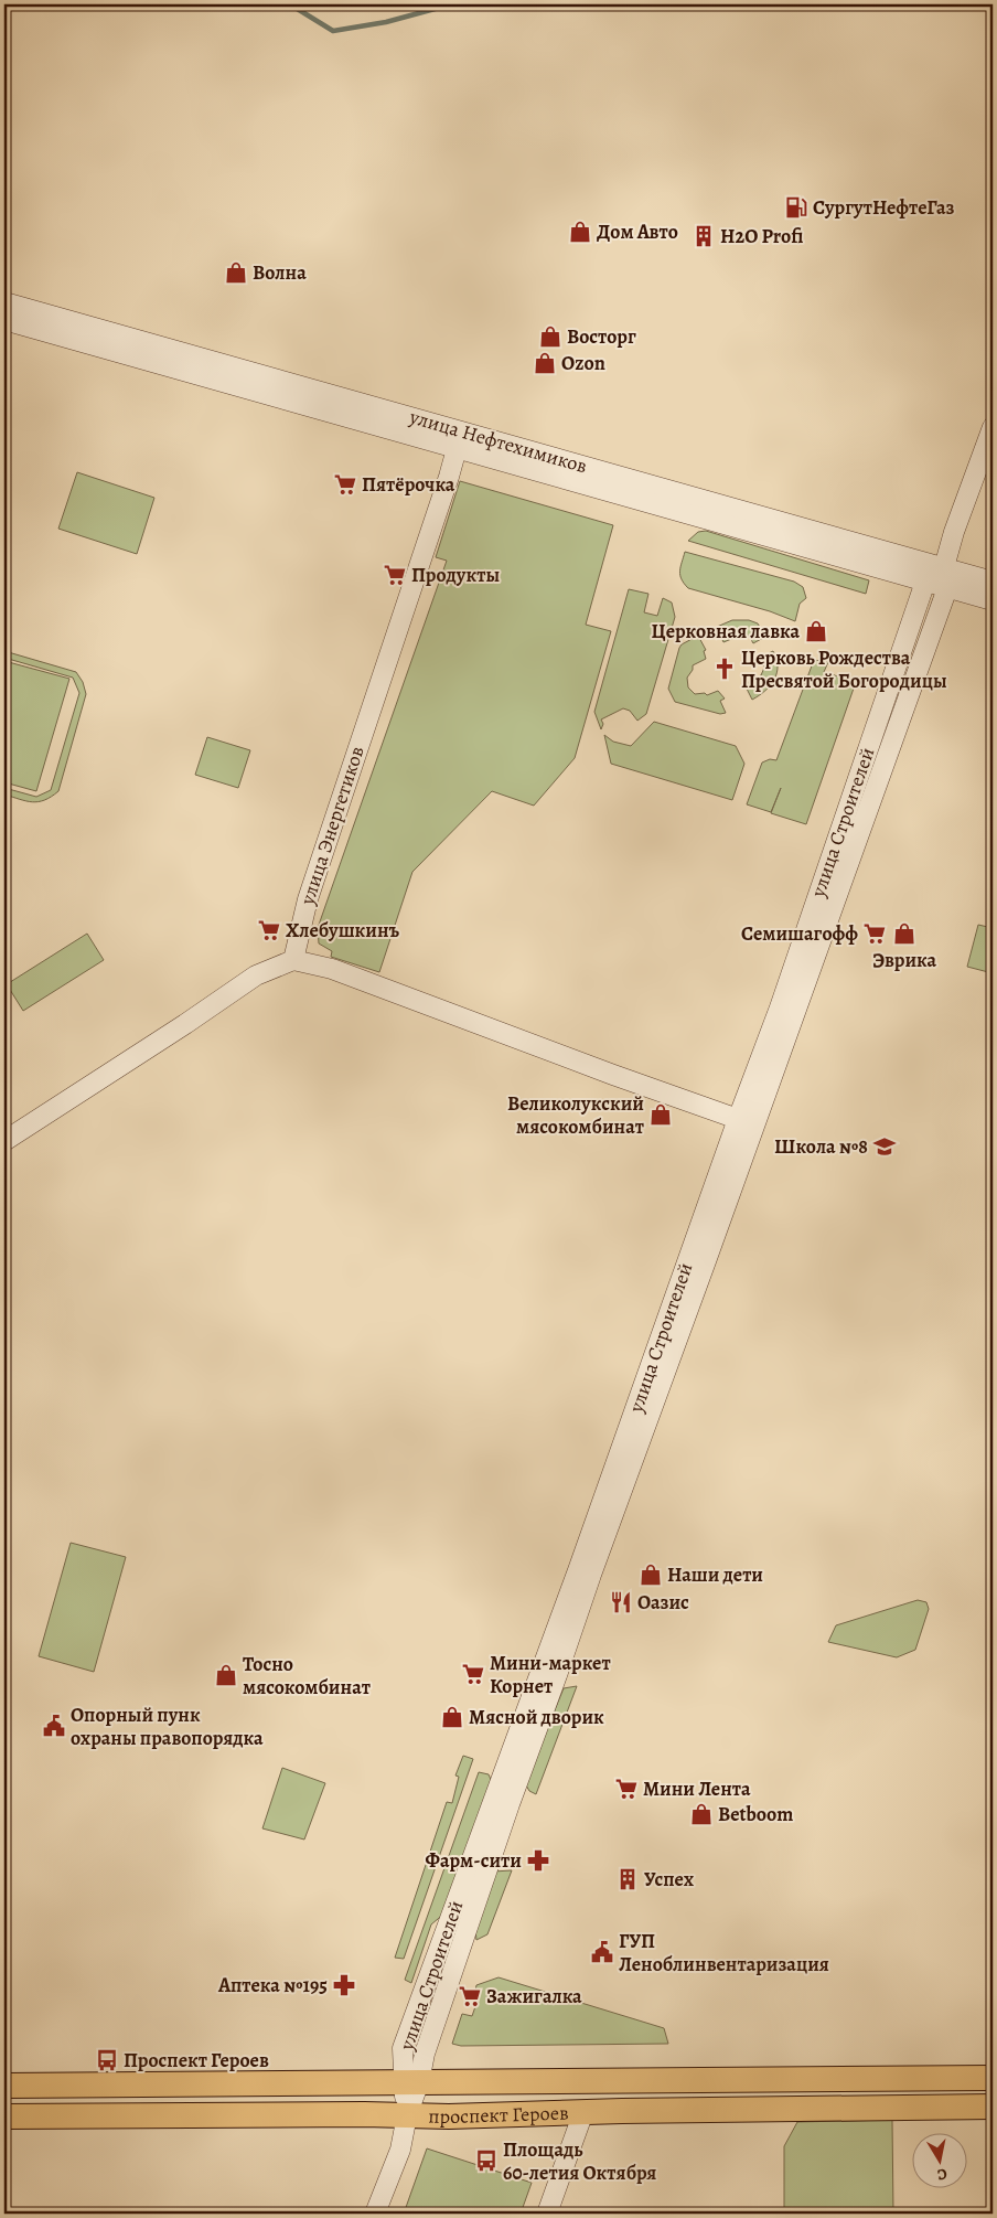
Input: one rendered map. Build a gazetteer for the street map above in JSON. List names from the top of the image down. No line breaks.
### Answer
{"streets":{"main road":["проспект Героев"],"street":["улица Нефтехимиков","улица Строителей","улица Энергетиков"]},"crossings":[["улица Нефтехимиков","улица Строителей"],["улица Нефтехимиков","улица Энергетиков"],["улица Строителей","проспект Героев"]],"places":{"fuel station":["СургутНефтеГаз"],"shop":["Дом Авто","Волна","Восторг","Ozon","Церковная лавка","Эврика","Великолукский мясокомбинат","Наши дети","Тосно мясокомбинат","Мясной дворик","Betboom"],"building":["H2O Profi","Успех"],"supermarket":["Пятёрочка","Продукты","Хлебушкинъ","Семишагофф","Мини-маркет Корнет","Мини Лента","Зажигалка"],"church":["Церковь Рождества Пресвятой Богородицы"],"school or university":["Школа №8"],"restaurant":["Оазис"],"public building":["Опорный пунк охраны правопорядка","ГУП Леноблинвентаризация"],"pharmacy":["Фарм-сити","Аптека №195"],"bus stop":["Проспект Героев","Площадь 60-летия Октября"]},"north":"bottom"}
